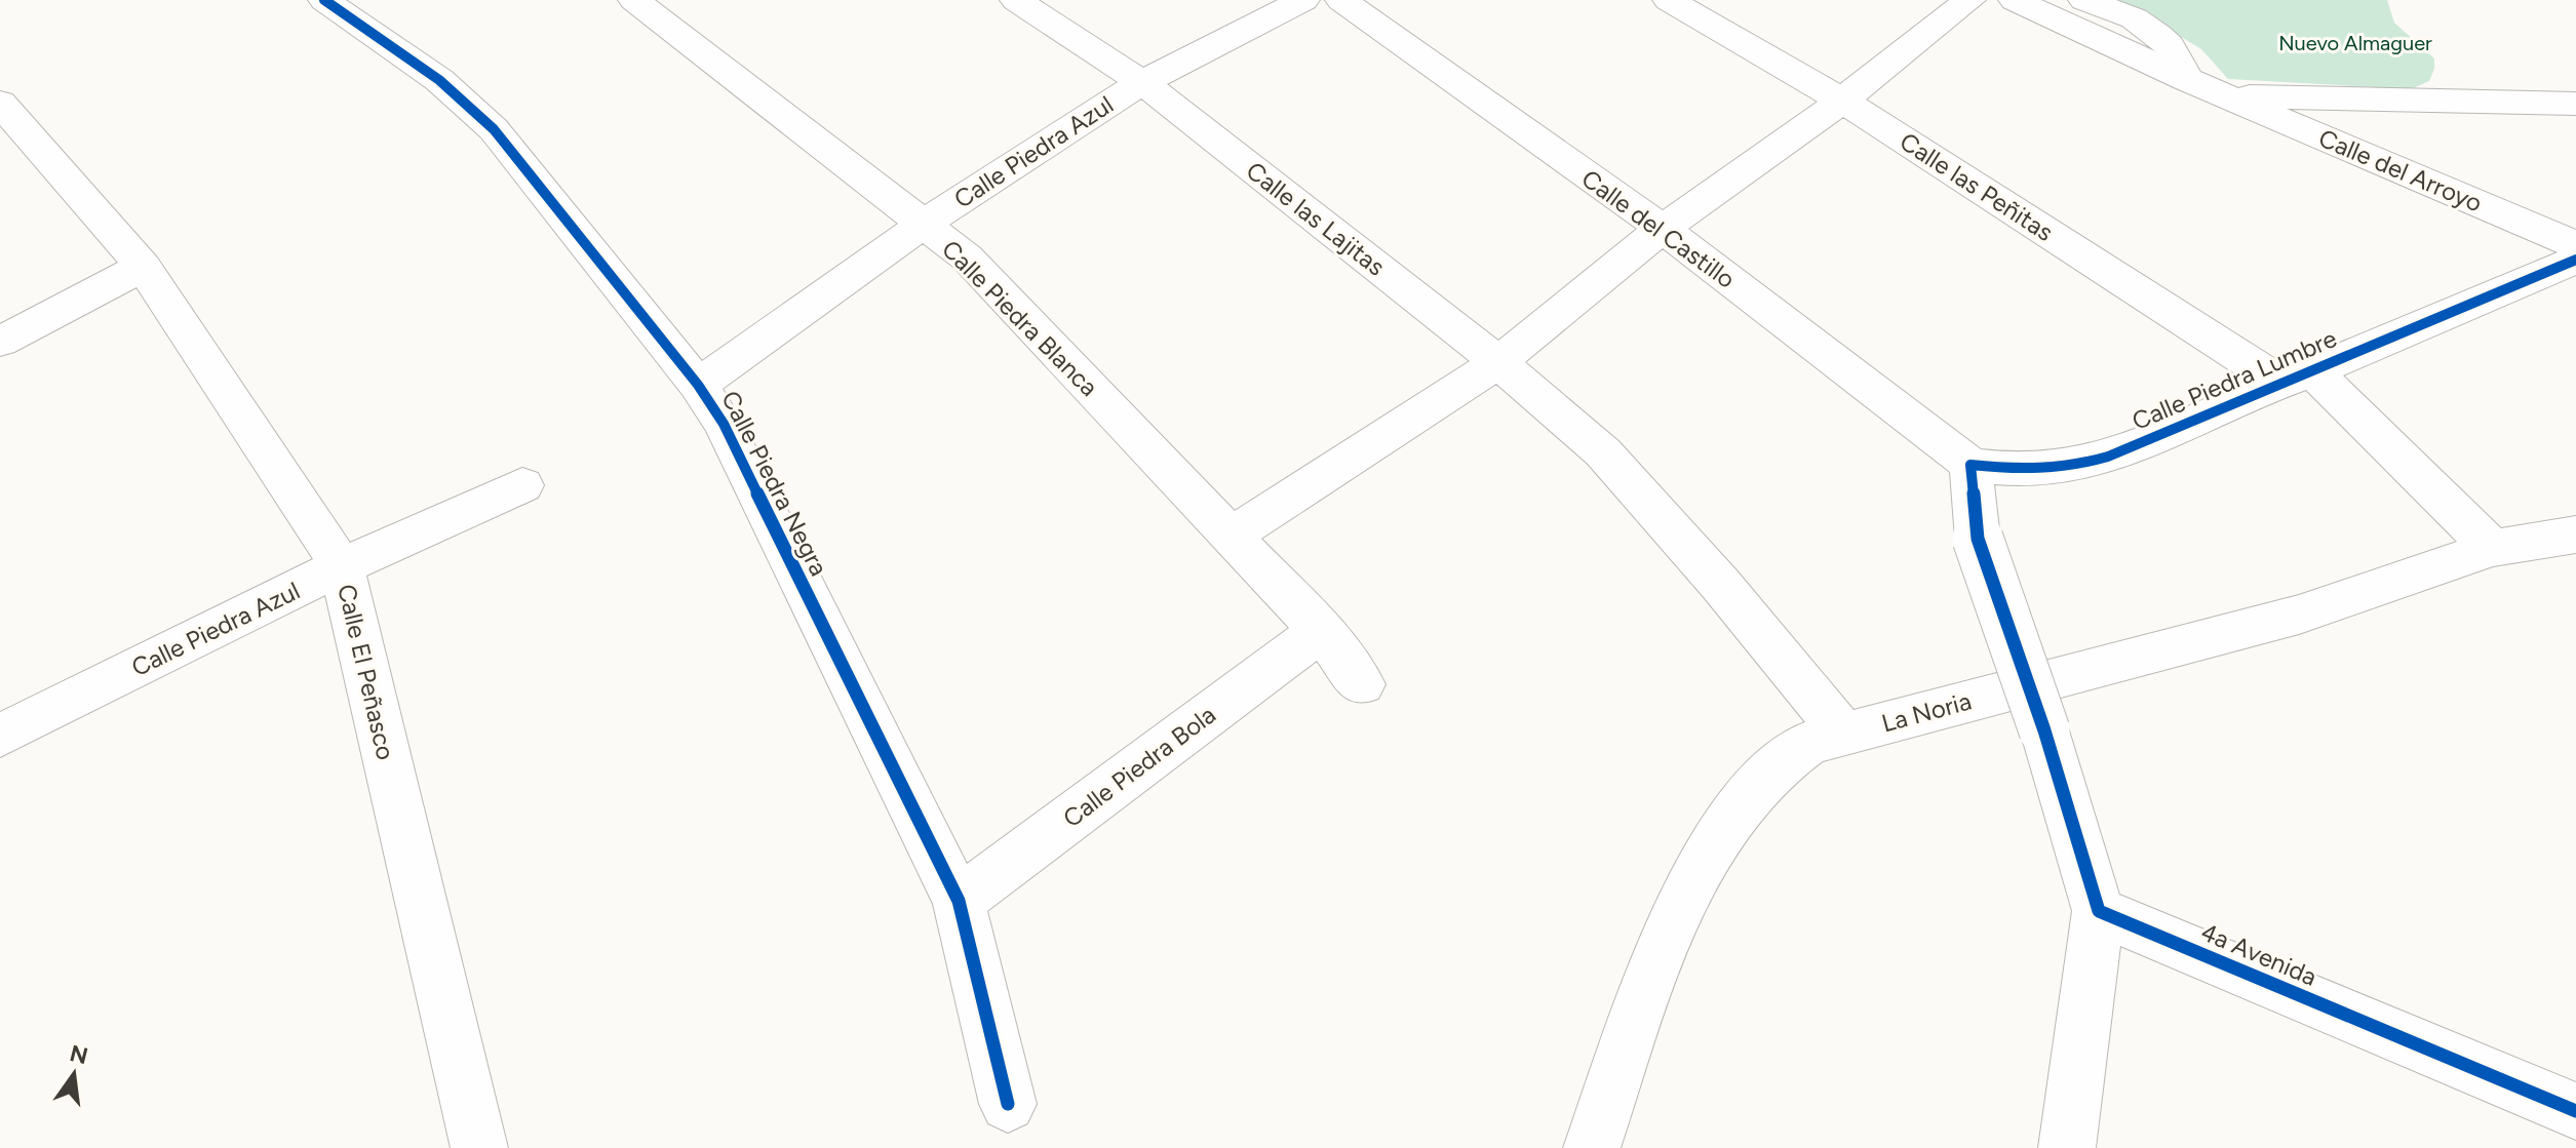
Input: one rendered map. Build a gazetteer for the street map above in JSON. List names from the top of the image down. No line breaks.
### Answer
{"streets":{"street":["Calle Piedra Azul","Calle del Arroyo","Calle las Peñitas","Calle las Lajitas","Calle del Castillo","Calle Piedra Blanca","Calle Piedra Lumbre","Calle Piedra Negra","Calle El Peñasco","La Noria","Calle Piedra Bola","4a Avenida"]},"crossings":[["Calle Piedra Azul","Calle las Lajitas"],["Calle Piedra Azul","Calle Piedra Blanca"],["Calle Piedra Azul","Calle Piedra Negra"],["Calle Piedra Azul","Calle El Peñasco"],["Calle las Peñitas","Calle Piedra Lumbre"],["Calle las Peñitas","La Noria"],["Calle las Lajitas","La Noria"],["Calle del Castillo","Calle Piedra Lumbre"],["Calle Piedra Blanca","Calle Piedra Bola"],["Calle Piedra Negra","Calle Piedra Bola"]],"parks":["Nuevo Almaguer"],"north":"top"}
